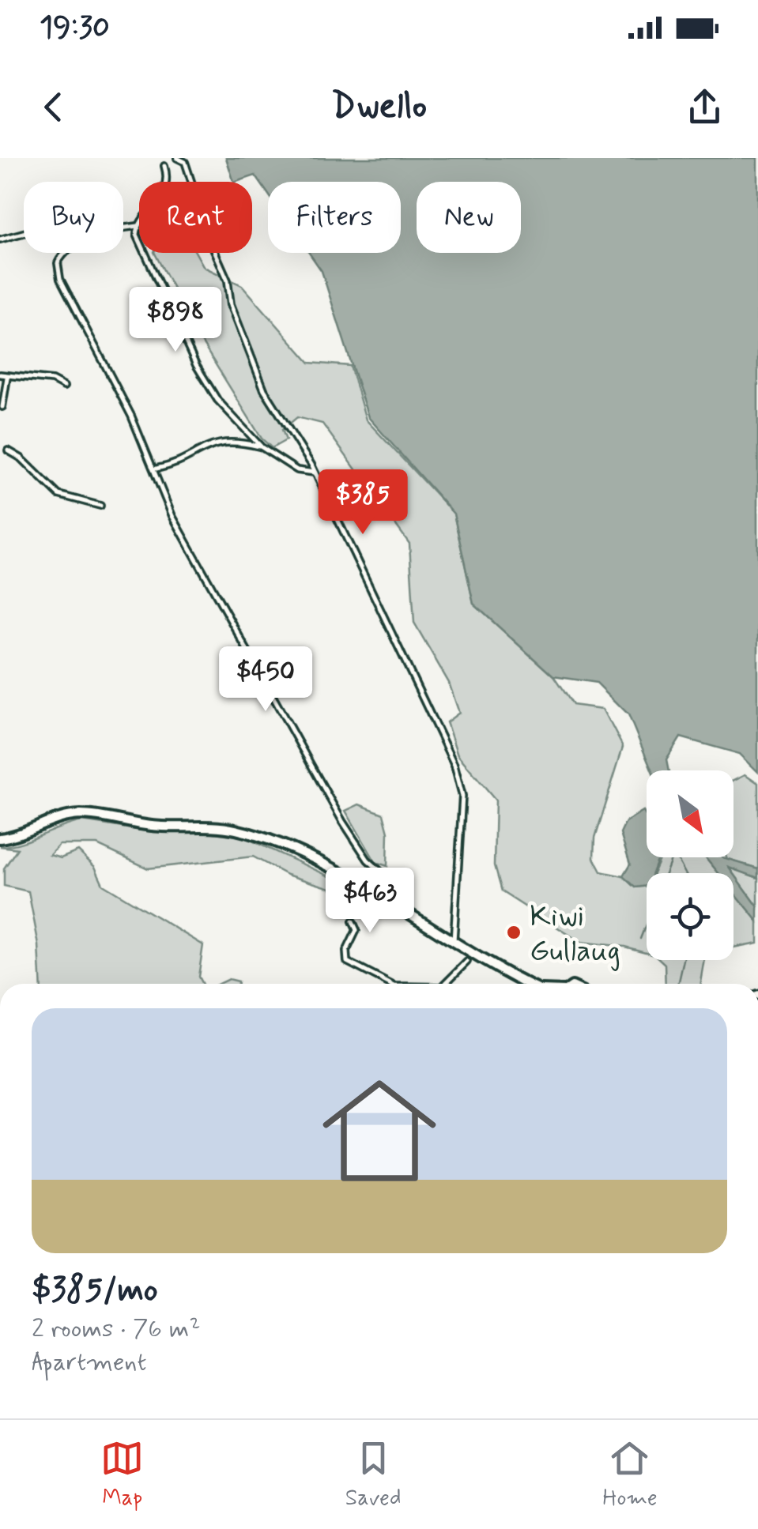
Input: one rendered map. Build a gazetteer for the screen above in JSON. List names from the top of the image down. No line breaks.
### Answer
{"places":["Kiwi Gullaug"],"north":"bottom right","page":{"status":"19:30","header":"Dwello","chip":["Buy","Rent","Filters","New"],"price":["$898","$385","$450","$463"],"list":[{"name":"$385/mo","note":"2 rooms · 76 m² · Apartment"}],"tabs":["Map","Saved","Home"]}}
